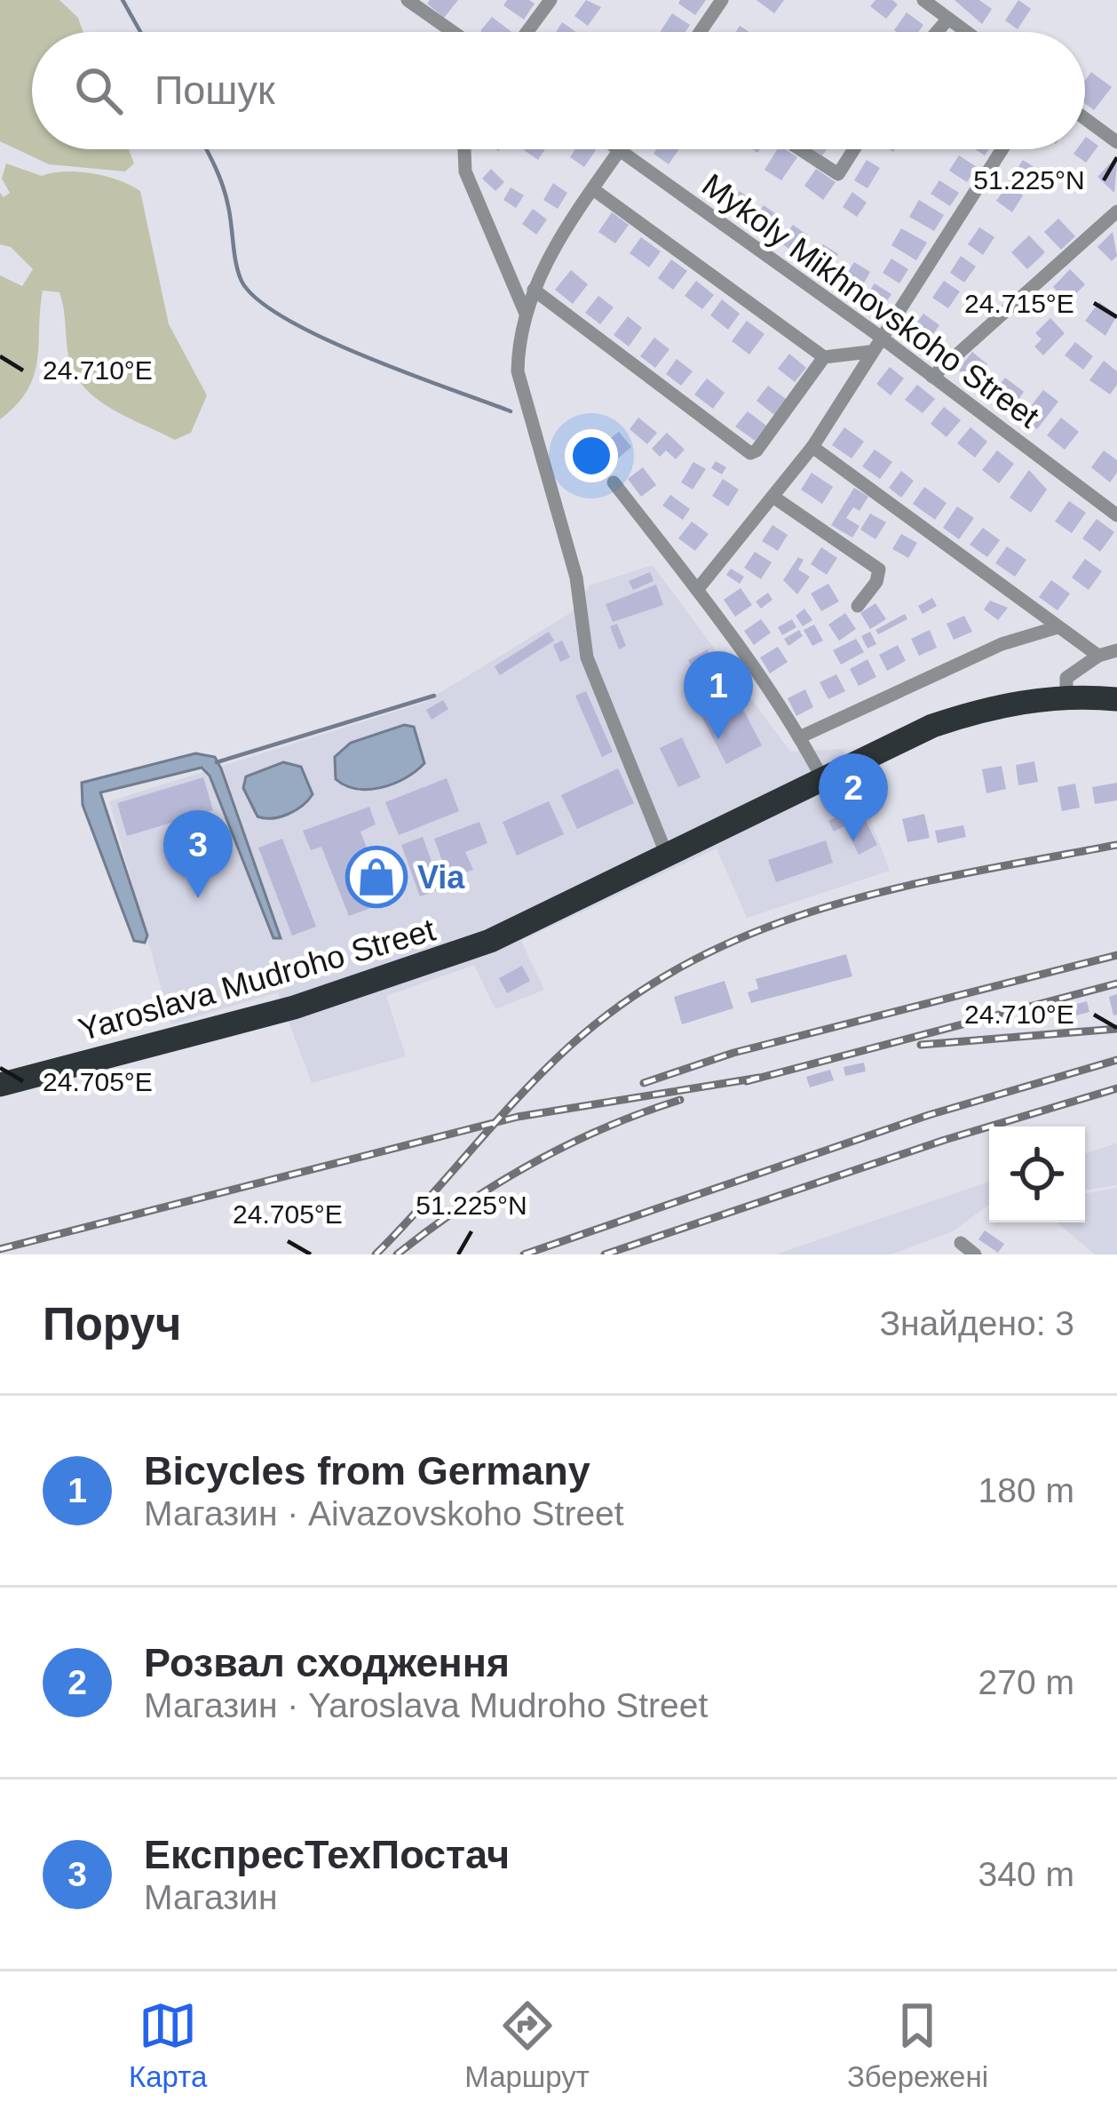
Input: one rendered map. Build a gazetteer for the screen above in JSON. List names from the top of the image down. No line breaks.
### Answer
{"streets":{"highway":["Yaroslava Mudroho Street"],"street":["Mykoly Mikhnovskoho Street"]},"places":{"shop":["Via"]},"page":{"search":"Пошук","pins":["1","2","3"],"heading":["Поруч","Знайдено: 3"],"list":[{"mark":"1","name":"Bicycles from Germany","note":"Магазин · Aivazovskoho Street","value":"180 m"},{"mark":"2","name":"Розвал сходження","note":"Магазин · Yaroslava Mudroho Street","value":"270 m"},{"mark":"3","name":"ЕкспресТехПостач","note":"Магазин","value":"340 m"}],"nav":["Карта","Маршрут","Збережені"]},"coordinates":["51.225°N","24.715°E","24.710°E","24.705°E"]}
